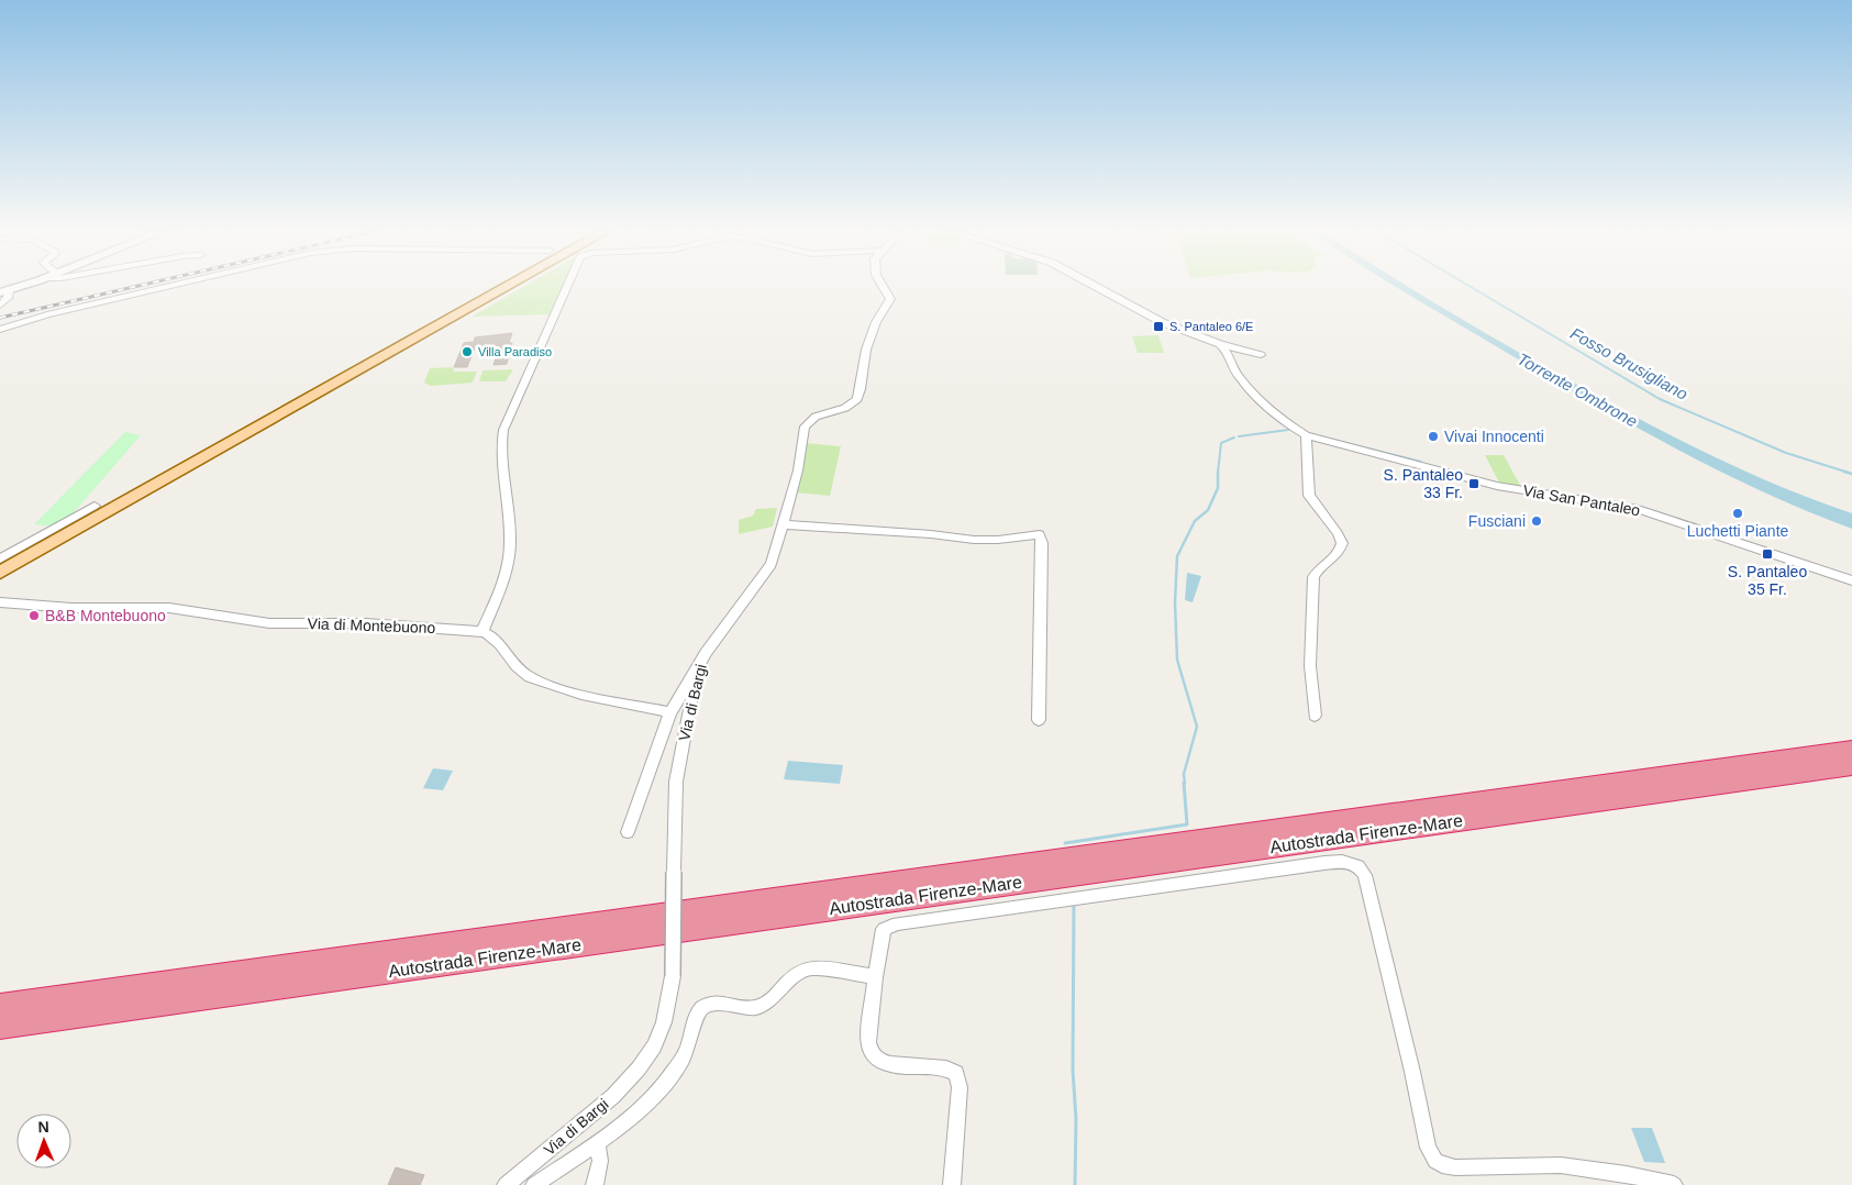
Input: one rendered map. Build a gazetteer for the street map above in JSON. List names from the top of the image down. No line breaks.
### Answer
{"streets":{"highway":["Autostrada Firenze-Mare"],"street":["Via San Pantaleo","Via di Montebuono","Via di Bargi"]},"water":["Fosso Brusigliano","Torrente Ombrone"],"places":{"transit":["S. Pantaleo 6/E","S. Pantaleo 33 Fr.","S. Pantaleo 35 Fr."],"other":["Villa Paradiso","Vivai Innocenti","Luchetti Piante","Fusciani","B&B Montebuono"]},"north":"top"}
